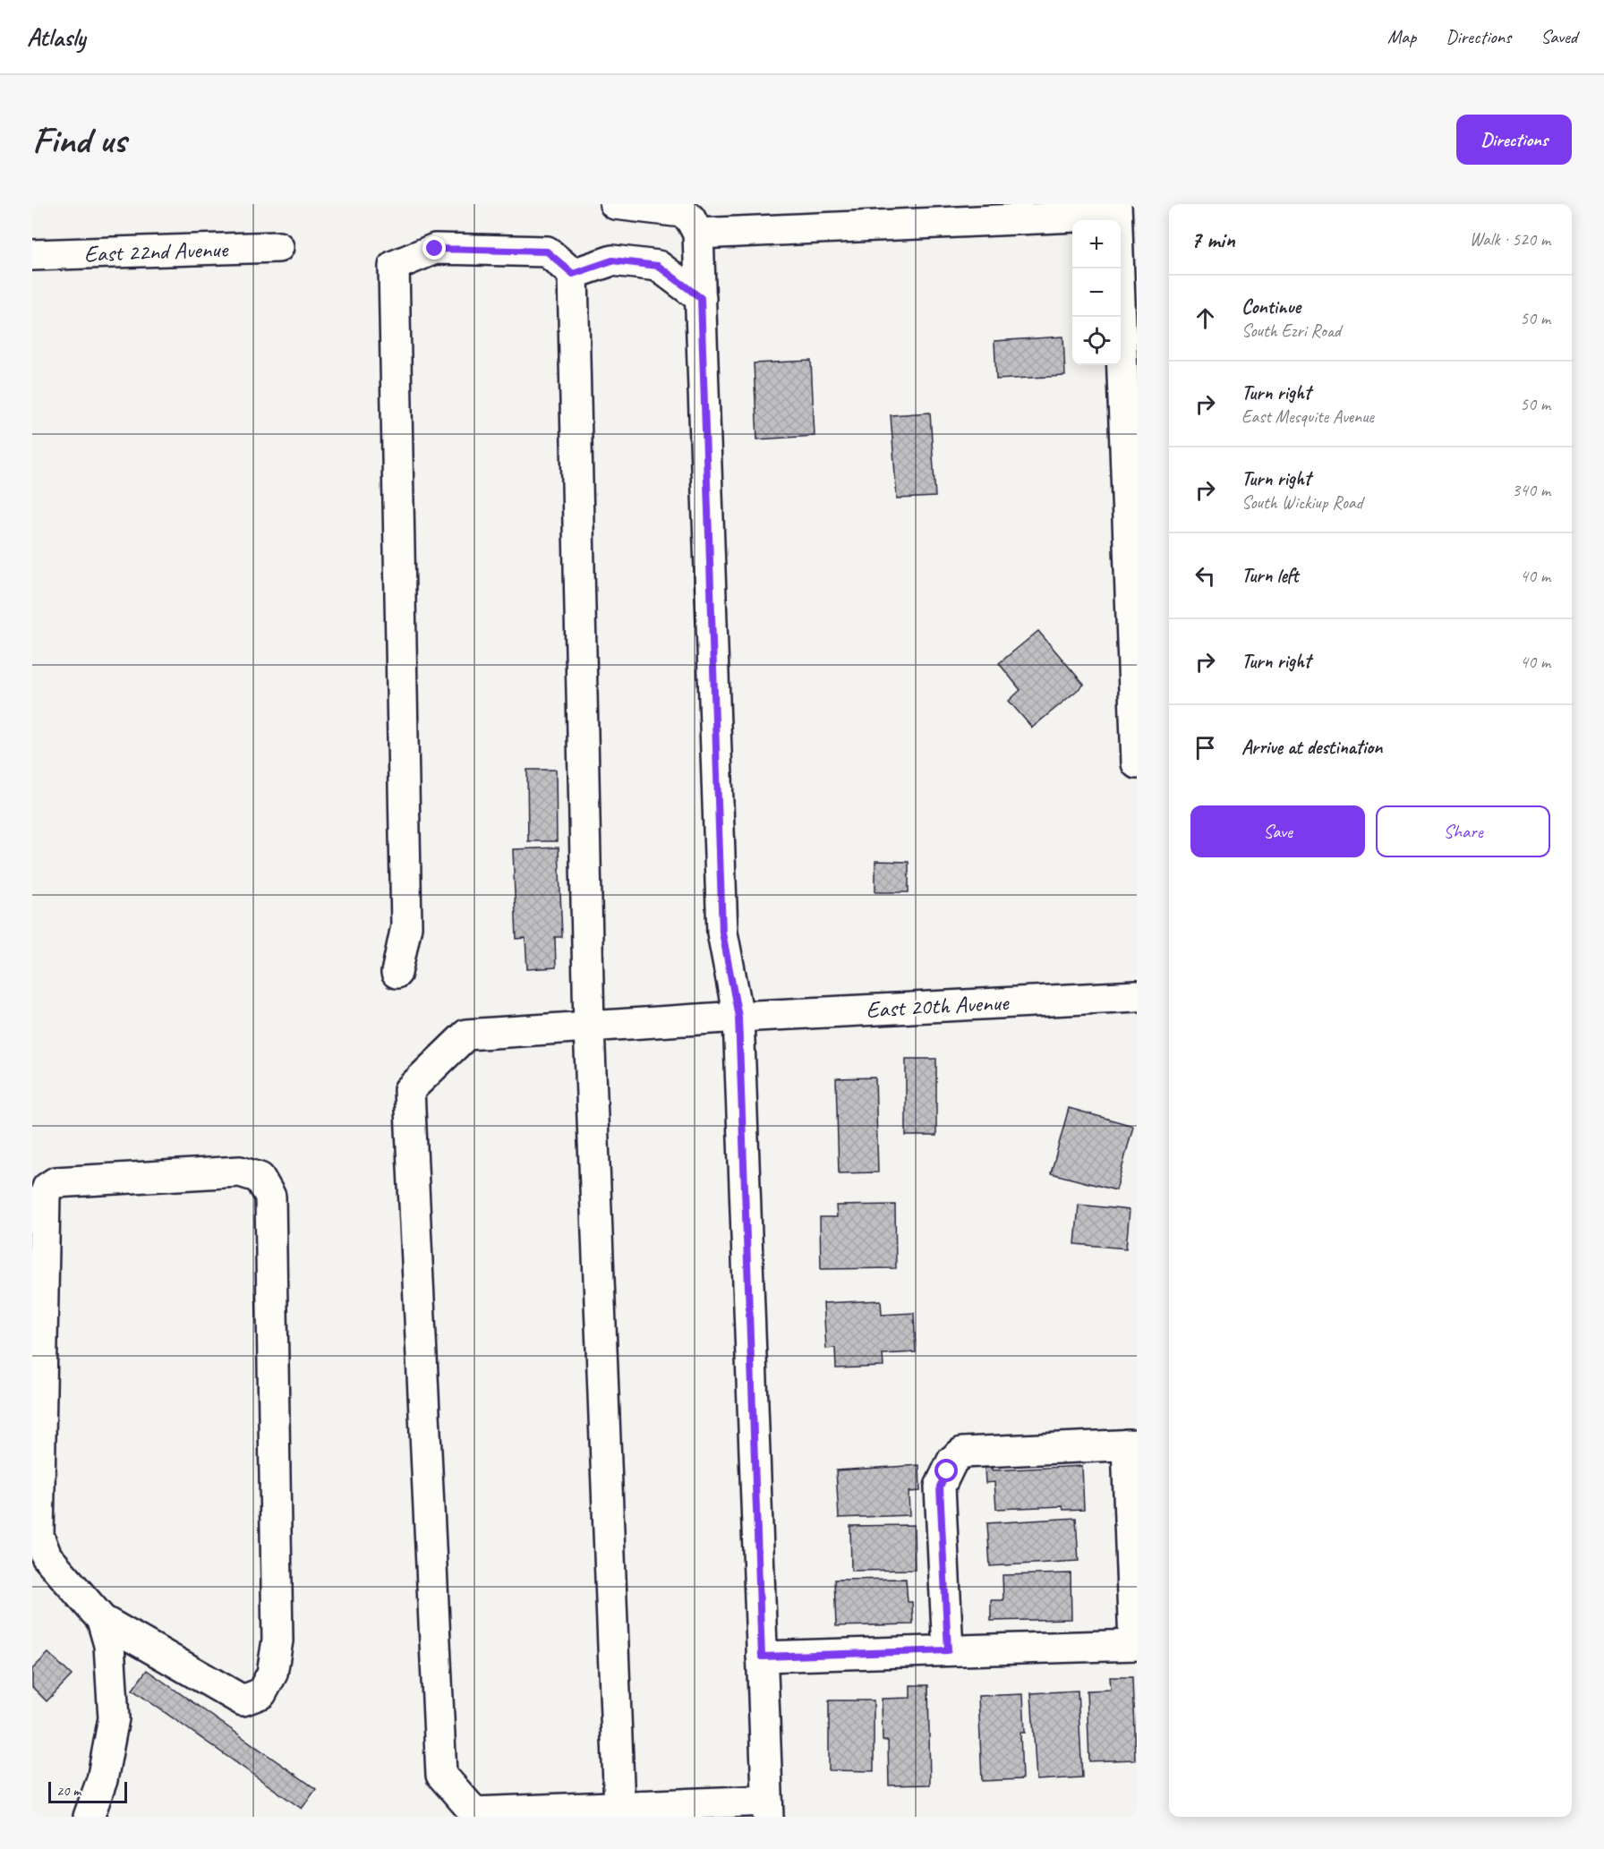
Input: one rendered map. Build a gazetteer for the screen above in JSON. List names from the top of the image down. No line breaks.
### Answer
{"streets":{"street":["East 22nd Avenue","East 20th Avenue"]},"scale_bar":"20 m","page":{"header":"Atlasly","nav":["Map","Directions","Saved"],"buttons":["Directions",["Save","Share"]],"title":"Find us","heading":["7 min","Walk · 520 m"],"map_buttons":["+","−"],"list":[["Continue","South Ezri Road","50 m"],["Turn right","East Mesquite Avenue","50 m"],["Turn right","South Wickiup Road","340 m"],["Turn left","40 m"],["Turn right","40 m"],"Arrive at destination"],"scale":"20 m"}}
